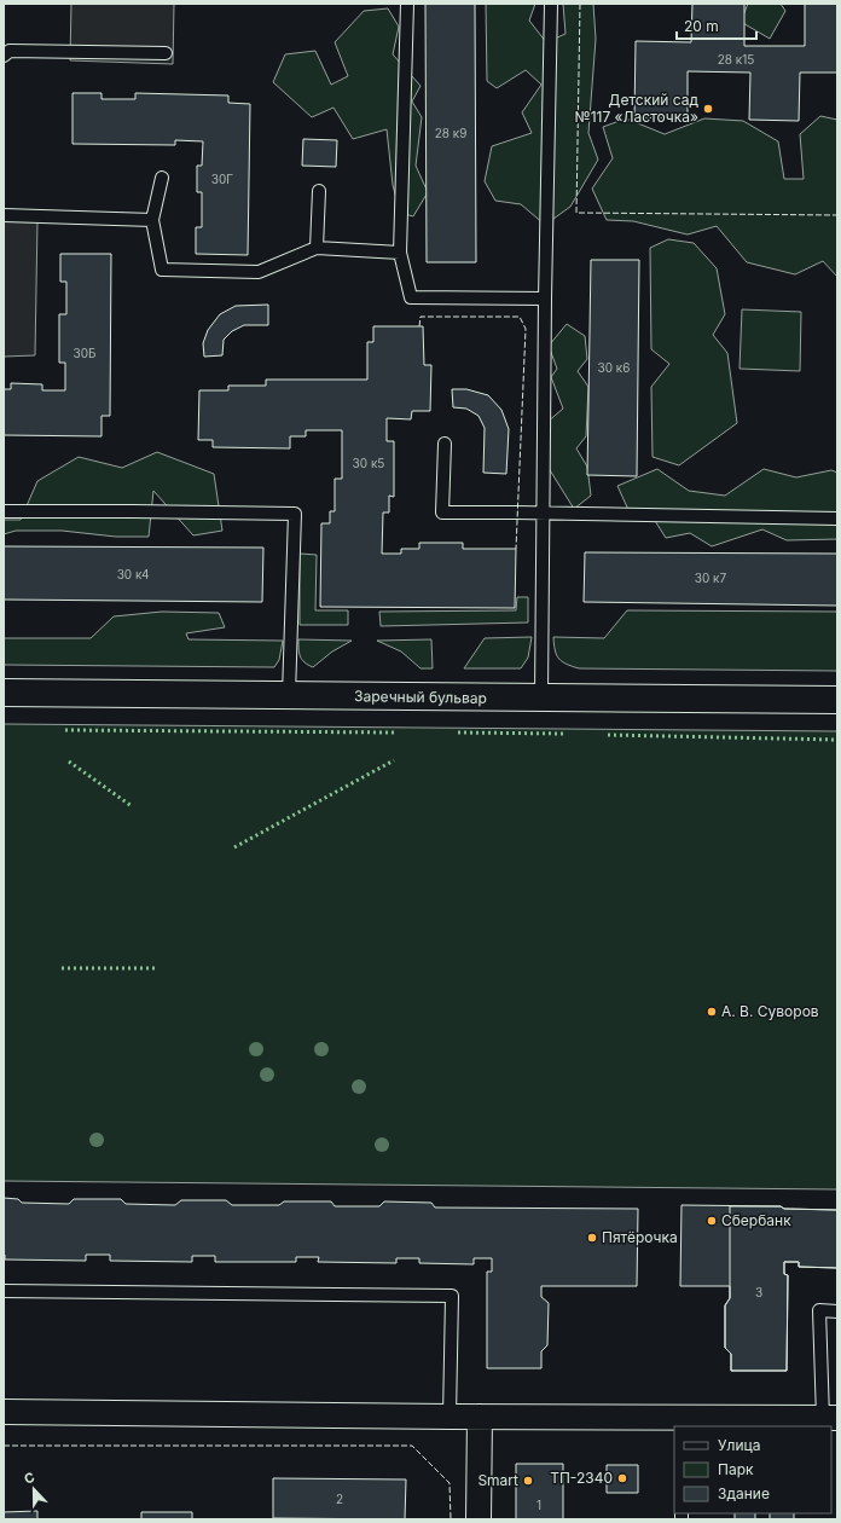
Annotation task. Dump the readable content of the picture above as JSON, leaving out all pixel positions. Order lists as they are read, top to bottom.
{
  "streets": {
    "street": ["Заречный бульвар"]
  },
  "places": [
    "Детский сад №117 «Ласточка»",
    "А. В. Суворов",
    "Сбербанк",
    "Пятёрочка",
    "ТП-2340",
    "Smart"
  ],
  "house_numbers": [
    "28 к15",
    "28 к9",
    "30Г",
    "30Б",
    "30 к6",
    "30 к5",
    "30 к4",
    "30 к7",
    "3",
    "2",
    "1"
  ],
  "legend": ["Улица", "Парк", "Здание"],
  "scale_bar": "20 m",
  "north": "top"
}
